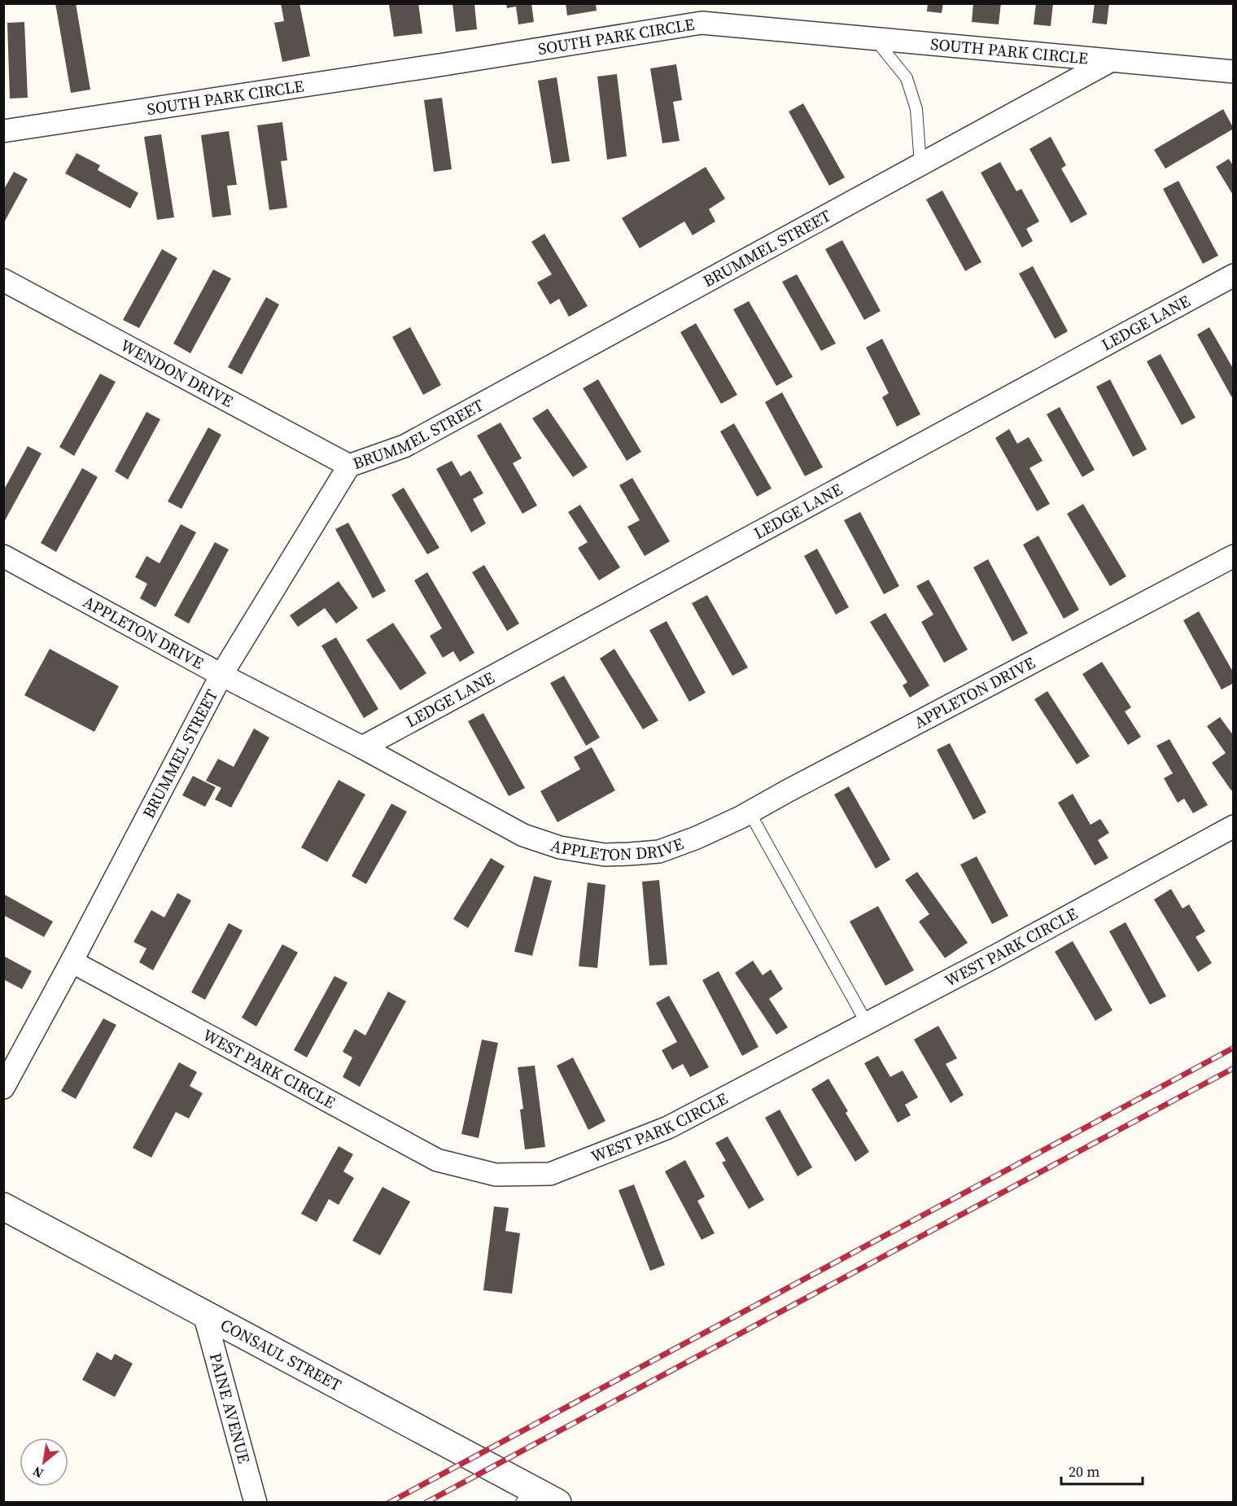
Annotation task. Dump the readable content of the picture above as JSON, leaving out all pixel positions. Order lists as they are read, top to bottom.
{
  "streets": {
    "street": [
      "SOUTH PARK CIRCLE",
      "BRUMMEL STREET",
      "LEDGE LANE",
      "WENDON DRIVE",
      "APPLETON DRIVE",
      "WEST PARK CIRCLE",
      "CONSAUL STREET",
      "PAINE AVENUE"
    ]
  },
  "crossings": [
    ["SOUTH PARK CIRCLE", "BRUMMEL STREET"],
    ["BRUMMEL STREET", "WENDON DRIVE"],
    ["BRUMMEL STREET", "APPLETON DRIVE"],
    ["BRUMMEL STREET", "WEST PARK CIRCLE"],
    ["LEDGE LANE", "APPLETON DRIVE"],
    ["CONSAUL STREET", "PAINE AVENUE"]
  ],
  "scale_bar": "20 m",
  "north": "bottom left"
}
